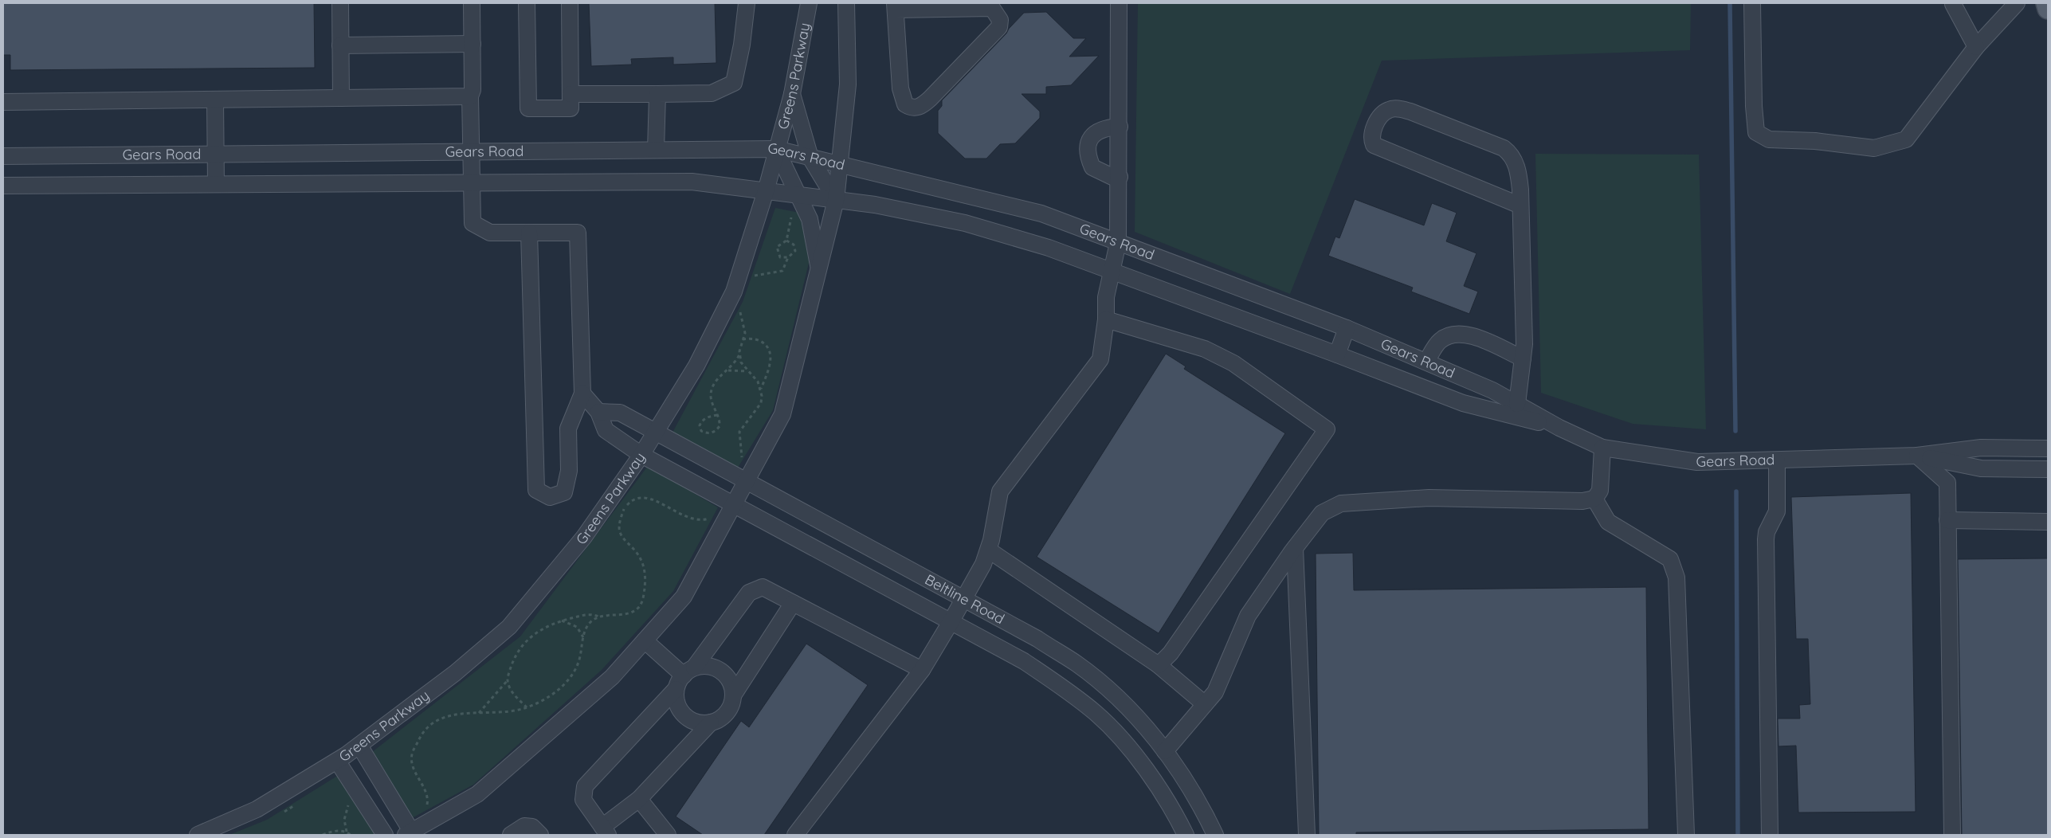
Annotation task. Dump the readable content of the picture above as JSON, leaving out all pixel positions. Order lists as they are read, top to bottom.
{
  "streets": {
    "street": ["Greens Parkway", "Gears Road", "Beltline Road"]
  },
  "crossings": [
    ["Greens Parkway", "Gears Road"],
    ["Greens Parkway", "Beltline Road"]
  ]
}
